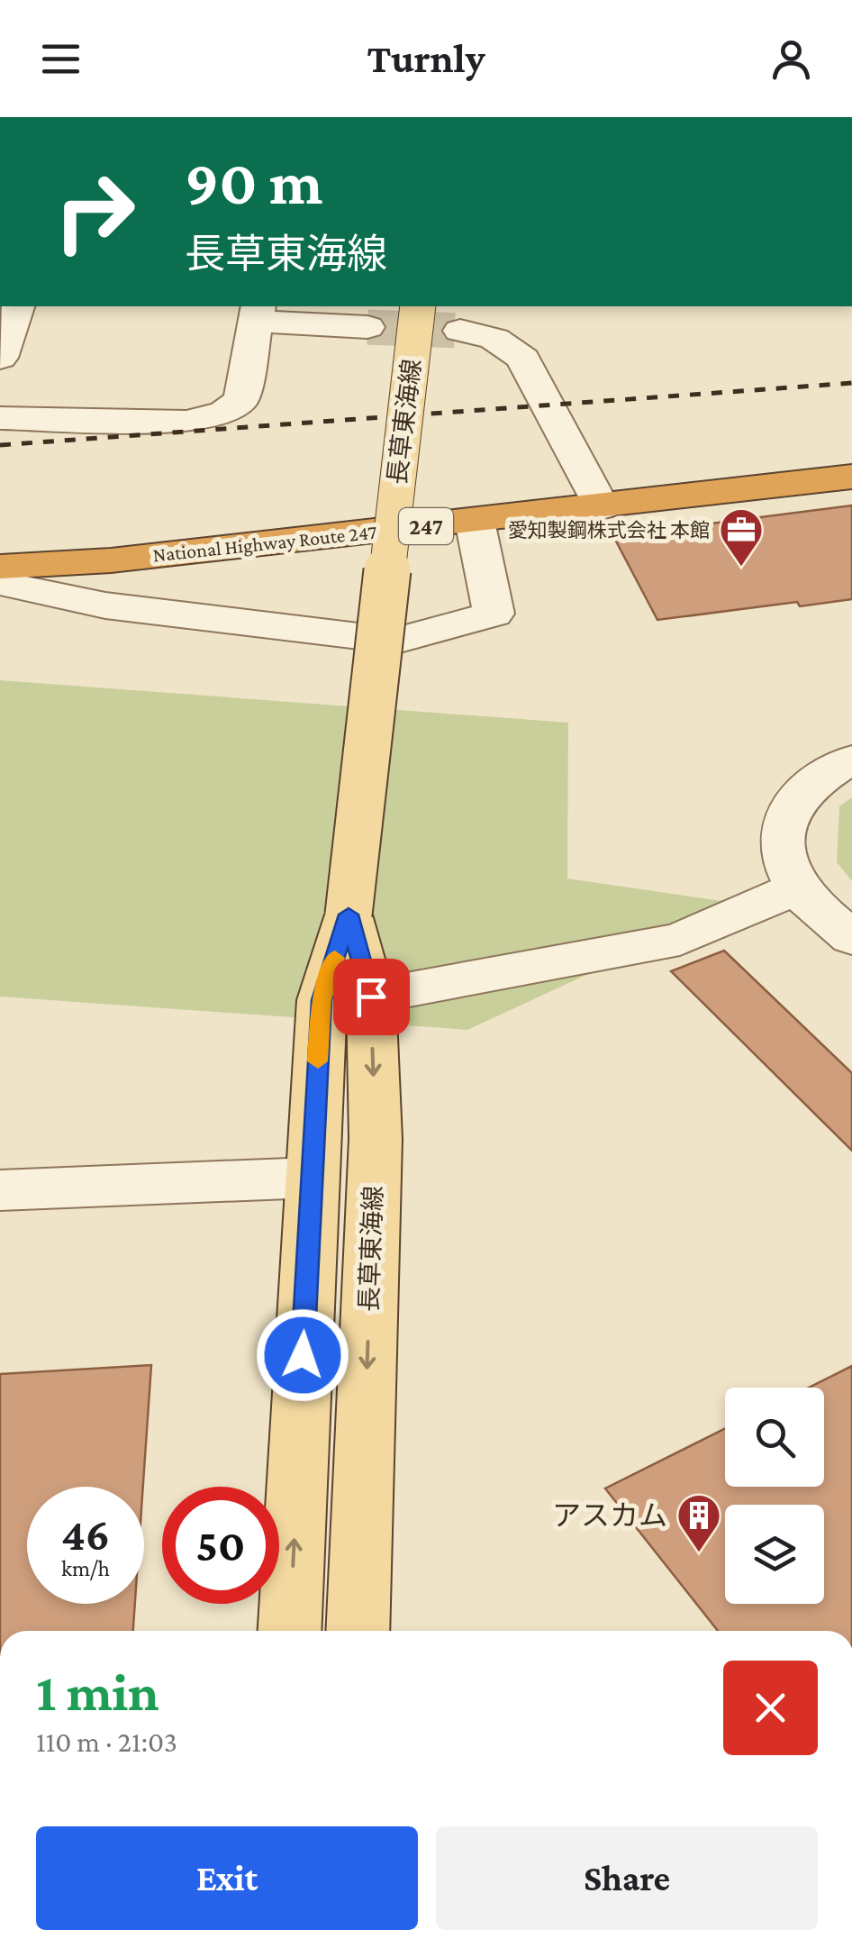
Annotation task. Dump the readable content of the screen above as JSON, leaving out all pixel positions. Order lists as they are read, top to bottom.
{
  "streets": {
    "highway": ["247", "National Highway Route 247"],
    "main road": ["長草東海線"]
  },
  "places": {
    "office": ["愛知製鋼株式会社 本館"],
    "building": ["アスカム"]
  },
  "page": {
    "header": "Turnly",
    "turn": ["90 m", "長草東海線"],
    "speed": "46 km/h",
    "limit": "50",
    "heading": ["1 min", "110 m · 21:03"],
    "buttons": ["Exit", "Share"]
  }
}
